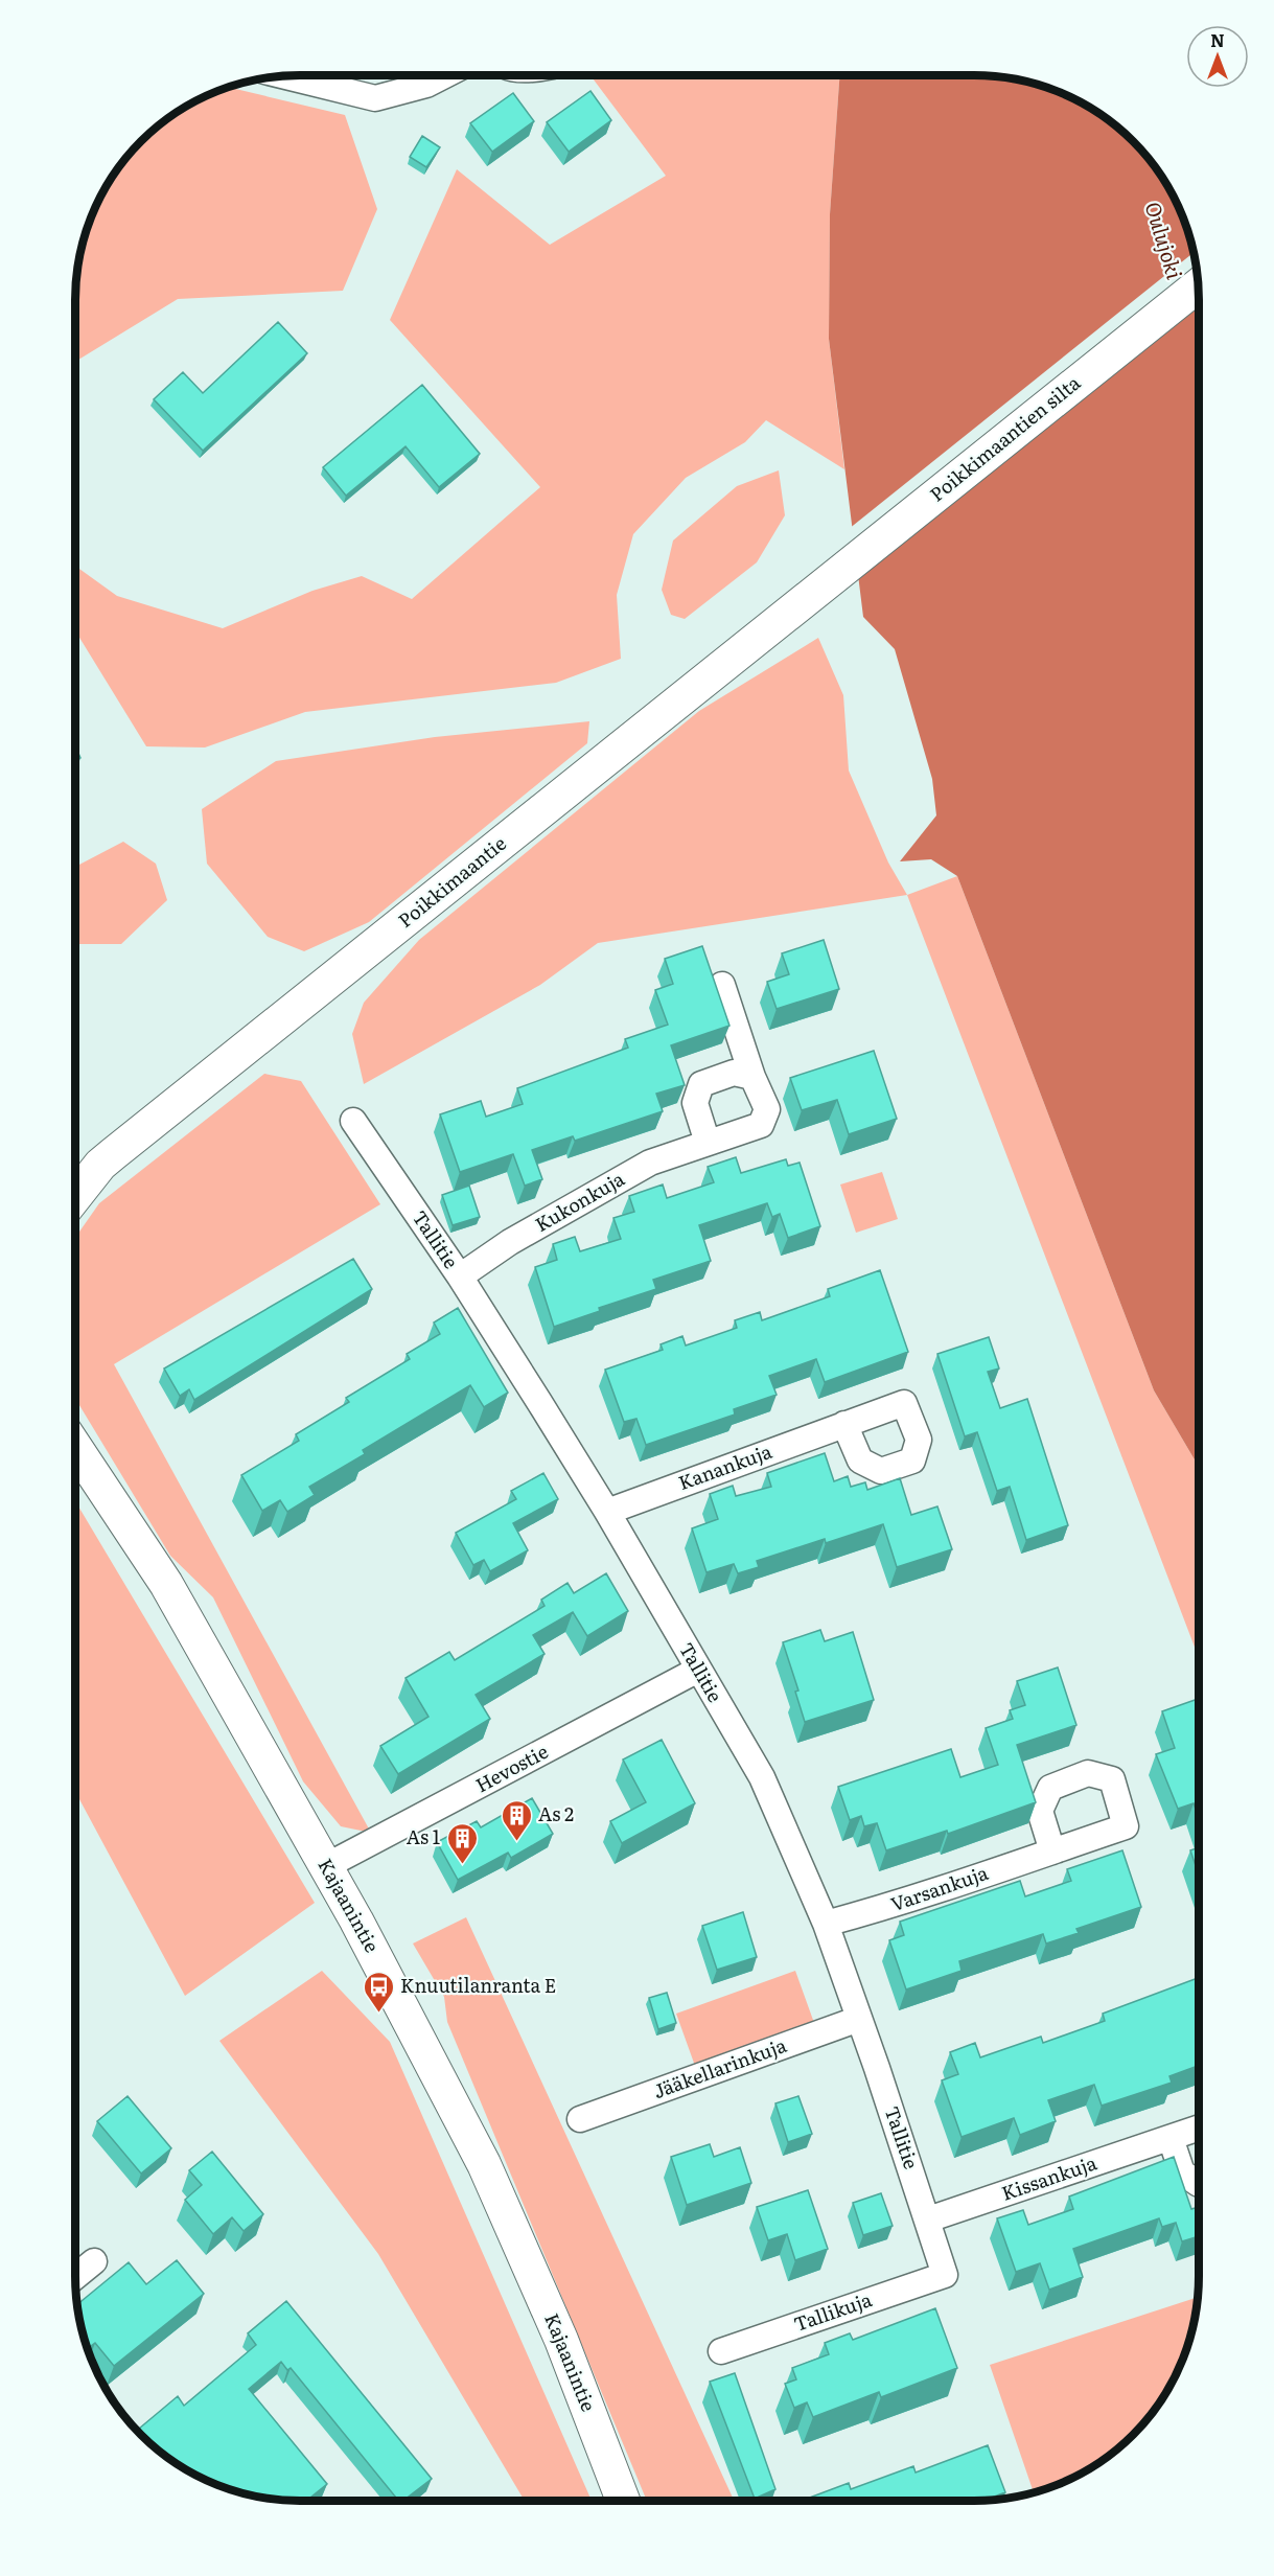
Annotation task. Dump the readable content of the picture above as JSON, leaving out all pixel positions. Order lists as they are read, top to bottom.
{
  "streets": {
    "main road": ["Poikkimaantien silta", "Poikkimaantie", "Kajaanintie"],
    "street": [
      "Kukonkuja",
      "Tallitie",
      "Kanankuja",
      "Hevostie",
      "Varsankuja",
      "Jääkellarinkuja",
      "Kissankuja",
      "Tallikuja"
    ]
  },
  "crossings": [
    ["Poikkimaantien silta", "Poikkimaantie"],
    ["Kukonkuja", "Tallitie"],
    ["Tallitie", "Kanankuja"],
    ["Tallitie", "Hevostie"],
    ["Tallitie", "Varsankuja"],
    ["Tallitie", "Jääkellarinkuja"],
    ["Tallitie", "Kissankuja"],
    ["Tallitie", "Tallikuja"],
    ["Hevostie", "Kajaanintie"]
  ],
  "water": ["Oulujoki"],
  "places": {
    "building": ["As 2", "As 1"],
    "bus stop": ["Knuutilanranta E"]
  },
  "north": "top"
}
